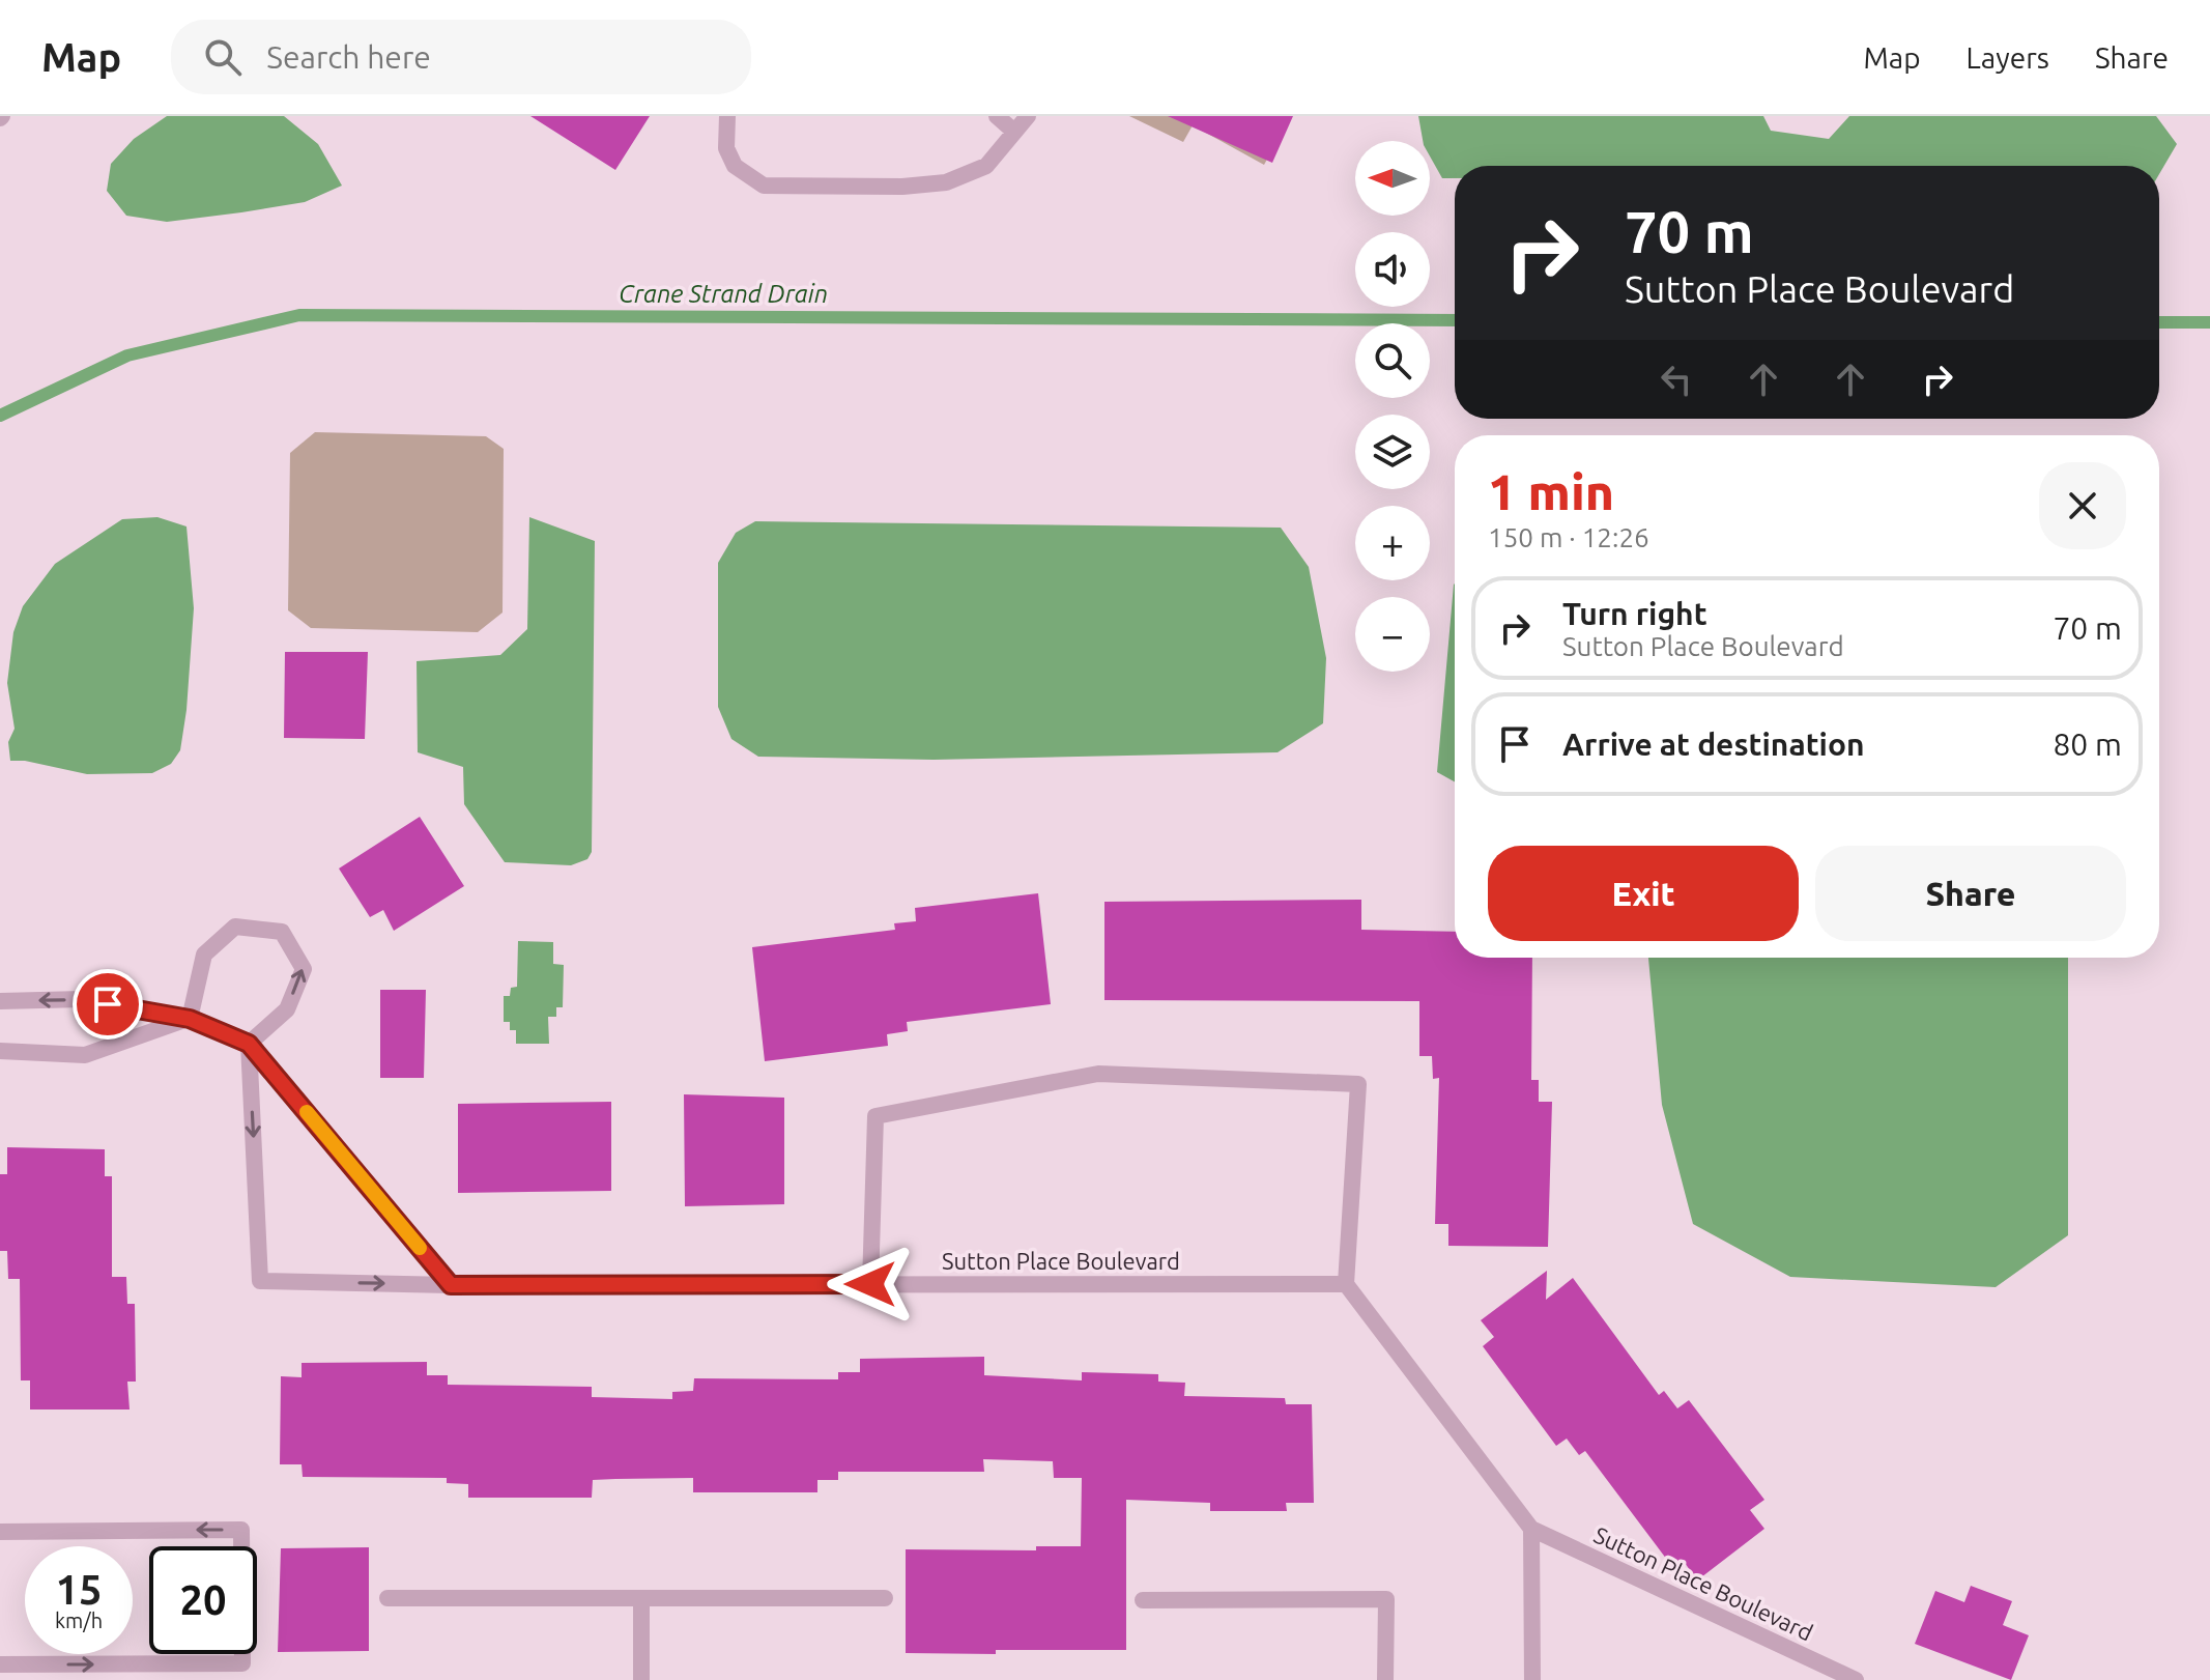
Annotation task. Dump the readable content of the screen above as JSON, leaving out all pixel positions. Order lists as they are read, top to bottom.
{
  "streets": {
    "lane": ["Sutton Place Boulevard"]
  },
  "water": ["Crane Strand Drain"],
  "north": "left",
  "page": {
    "header": "Map",
    "search": "Search here",
    "nav": ["Map", "Layers", "Share"],
    "map_buttons": ["+", "−"],
    "turn": ["70 m", "Sutton Place Boulevard"],
    "heading": ["1 min", "150 m · 12:26"],
    "list": [
      {
        "name": "Turn right",
        "note": "Sutton Place Boulevard",
        "value": "70 m"
      },
      {
        "name": "Arrive at destination",
        "value": "80 m"
      }
    ],
    "buttons": ["Exit", "Share"],
    "speed": "15 km/h",
    "limit": "20"
  }
}
